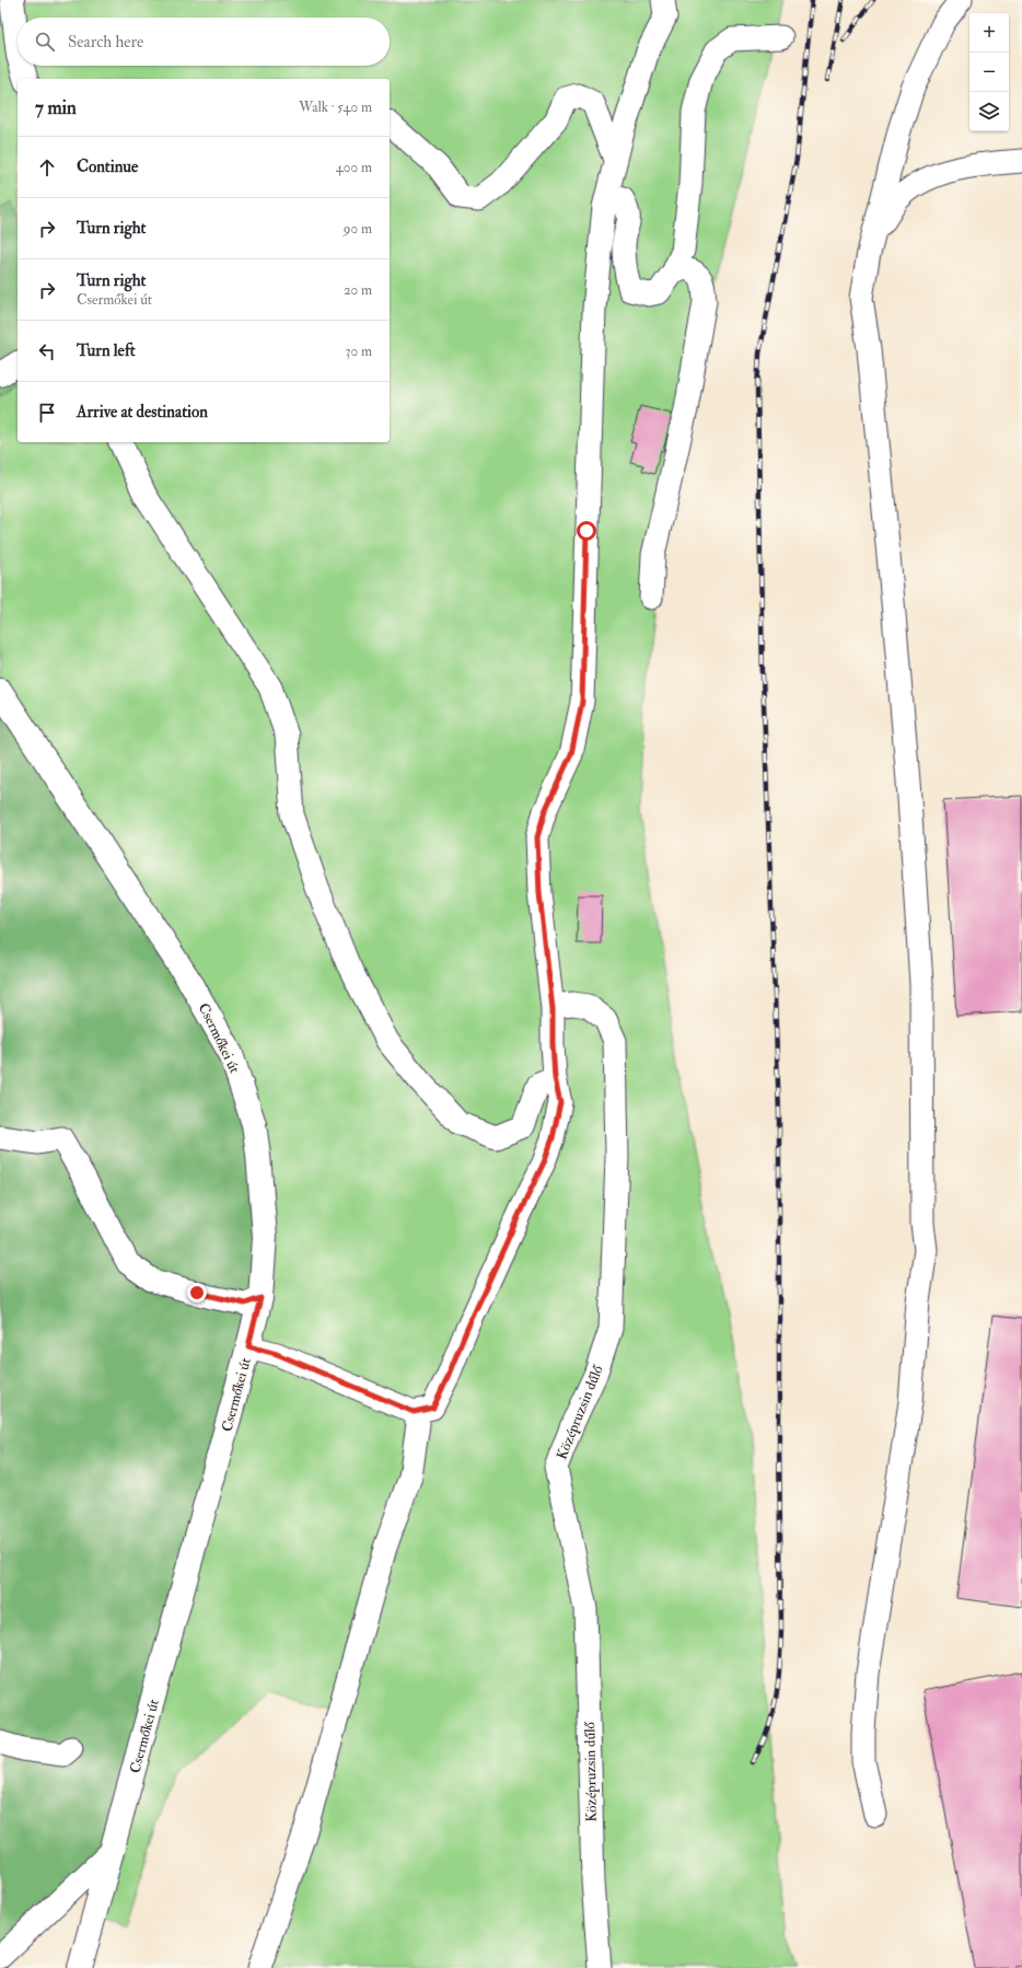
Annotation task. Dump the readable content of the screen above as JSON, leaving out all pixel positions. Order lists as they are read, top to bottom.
{
  "streets": {
    "main road": ["Csermőkei út"],
    "street": ["Középruzsin dűlő"]
  },
  "page": {
    "map_buttons": ["+", "−"],
    "search": "Search here",
    "heading": ["7 min", "Walk · 540 m"],
    "list": [
      ["Continue", "400 m"],
      ["Turn right", "90 m"],
      ["Turn right", "Csermőkei út", "20 m"],
      ["Turn left", "30 m"],
      "Arrive at destination"
    ]
  }
}
